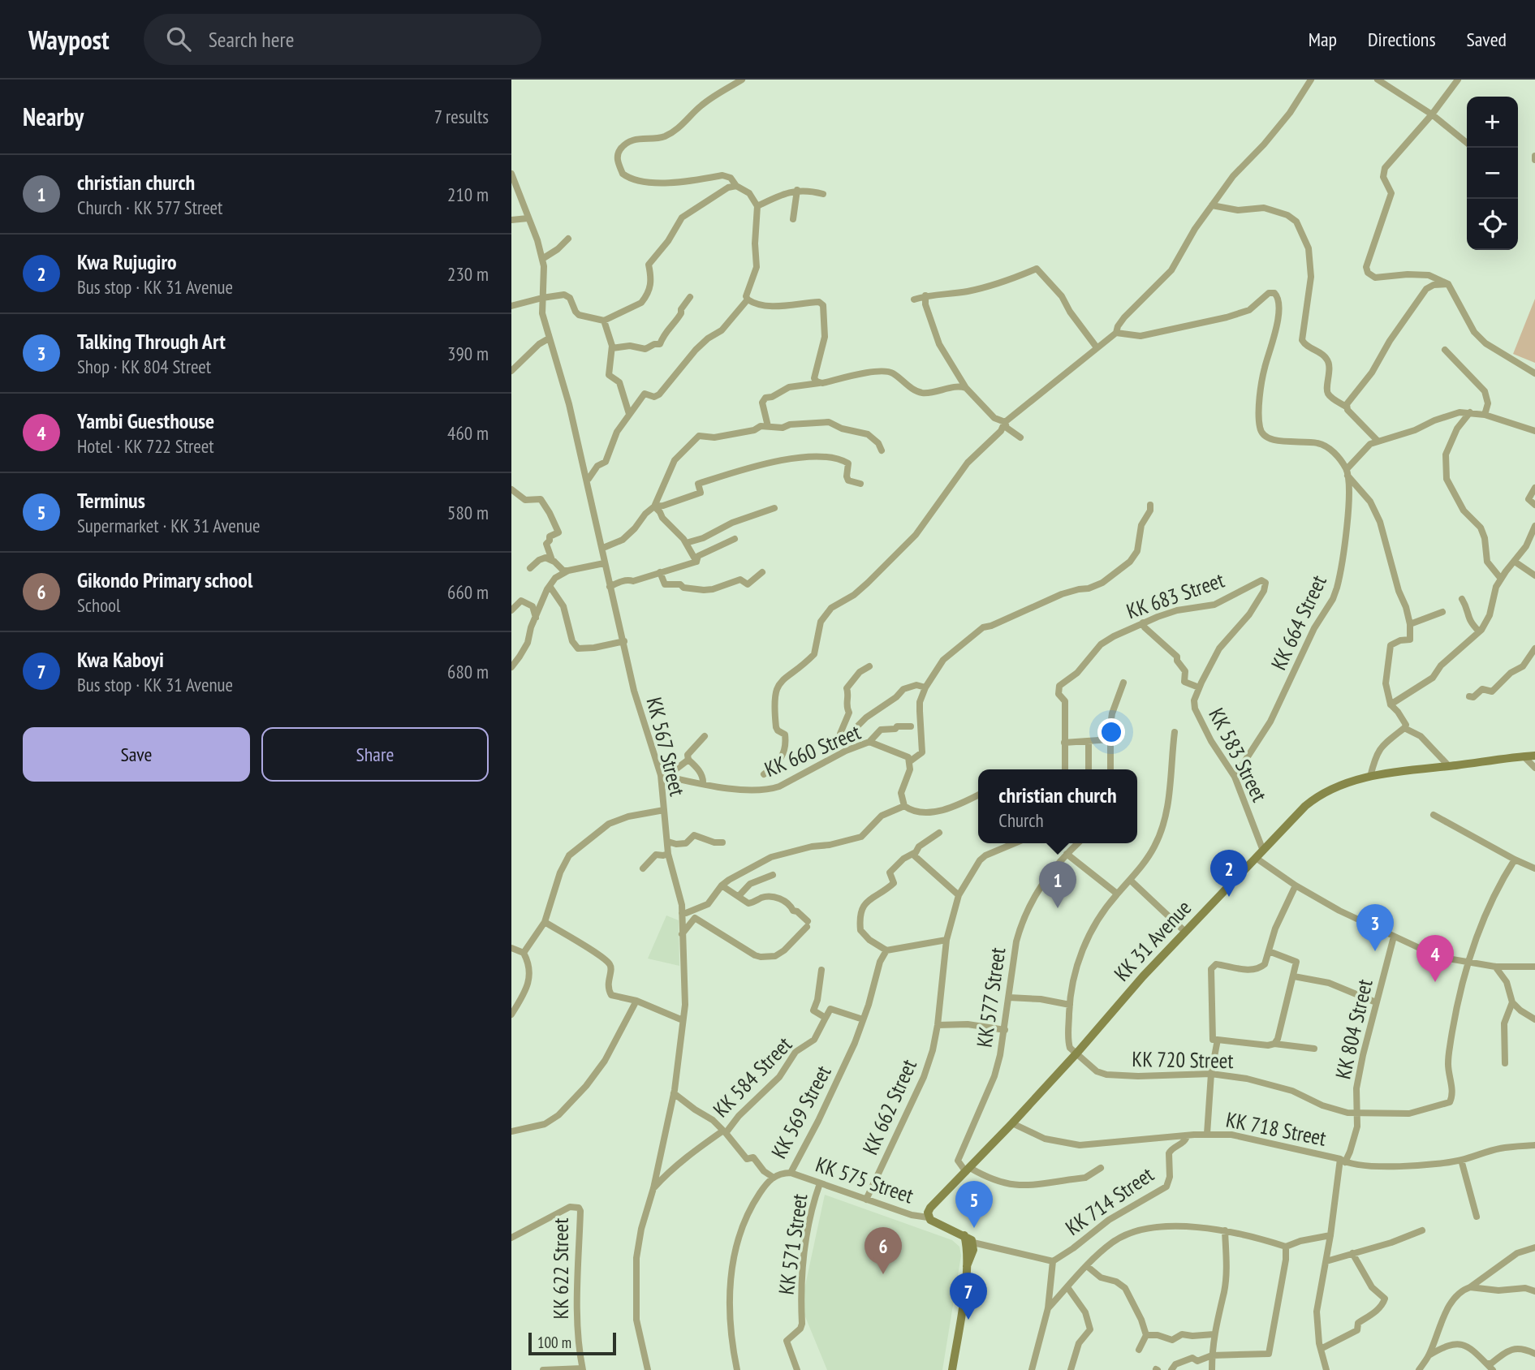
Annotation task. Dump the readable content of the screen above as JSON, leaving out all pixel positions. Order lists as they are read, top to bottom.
{
  "streets": {
    "main road": ["KK 31 Avenue"],
    "street": [
      "KK 683 Street",
      "KK 664 Street",
      "KK 567 Street",
      "KK 660 Street",
      "KK 583 Street",
      "KK 577 Street",
      "KK 804 Street",
      "KK 720 Street",
      "KK 584 Street",
      "KK 662 Street",
      "KK 569 Street",
      "KK 718 Street",
      "KK 575 Street",
      "KK 714 Street",
      "KK 571 Street",
      "KK 622 Street"
    ]
  },
  "crossings": [
    ["KK 683 Street", "KK 583 Street"],
    ["KK 664 Street", "KK 583 Street"],
    ["KK 567 Street", "KK 660 Street"],
    ["KK 567 Street", "KK 584 Street"],
    ["KK 583 Street", "KK 31 Avenue"],
    ["KK 31 Avenue", "KK 577 Street"],
    ["KK 31 Avenue", "KK 720 Street"],
    ["KK 31 Avenue", "KK 718 Street"],
    ["KK 31 Avenue", "KK 575 Street"],
    ["KK 804 Street", "KK 720 Street"],
    ["KK 804 Street", "KK 718 Street"],
    ["KK 662 Street", "KK 575 Street"],
    ["KK 569 Street", "KK 575 Street"],
    ["KK 718 Street", "KK 714 Street"],
    ["KK 575 Street", "KK 571 Street"]
  ],
  "scale_bar": "100 m",
  "page": {
    "header": "Waypost",
    "search": "Search here",
    "nav": ["Map", "Directions", "Saved"],
    "heading": ["Nearby", "7 results"],
    "map_buttons": ["+", "−"],
    "list": [
      {
        "mark": "1",
        "name": "christian church",
        "note": "Church · KK 577 Street",
        "value": "210 m"
      },
      {
        "mark": "2",
        "name": "Kwa Rujugiro",
        "note": "Bus stop · KK 31 Avenue",
        "value": "230 m"
      },
      {
        "mark": "3",
        "name": "Talking Through Art",
        "note": "Shop · KK 804 Street",
        "value": "390 m"
      },
      {
        "mark": "4",
        "name": "Yambi Guesthouse",
        "note": "Hotel · KK 722 Street",
        "value": "460 m"
      },
      {
        "mark": "5",
        "name": "Terminus",
        "note": "Supermarket · KK 31 Avenue",
        "value": "580 m"
      },
      {
        "mark": "6",
        "name": "Gikondo Primary school",
        "note": "School",
        "value": "660 m"
      },
      {
        "mark": "7",
        "name": "Kwa Kaboyi",
        "note": "Bus stop · KK 31 Avenue",
        "value": "680 m"
      }
    ],
    "buttons": ["Save", "Share"],
    "popup": ["christian church", "Church"],
    "pins": [
      "2",
      "1",
      "3",
      "4",
      "5",
      "6",
      "7"
    ],
    "scale": "100 m"
  }
}
